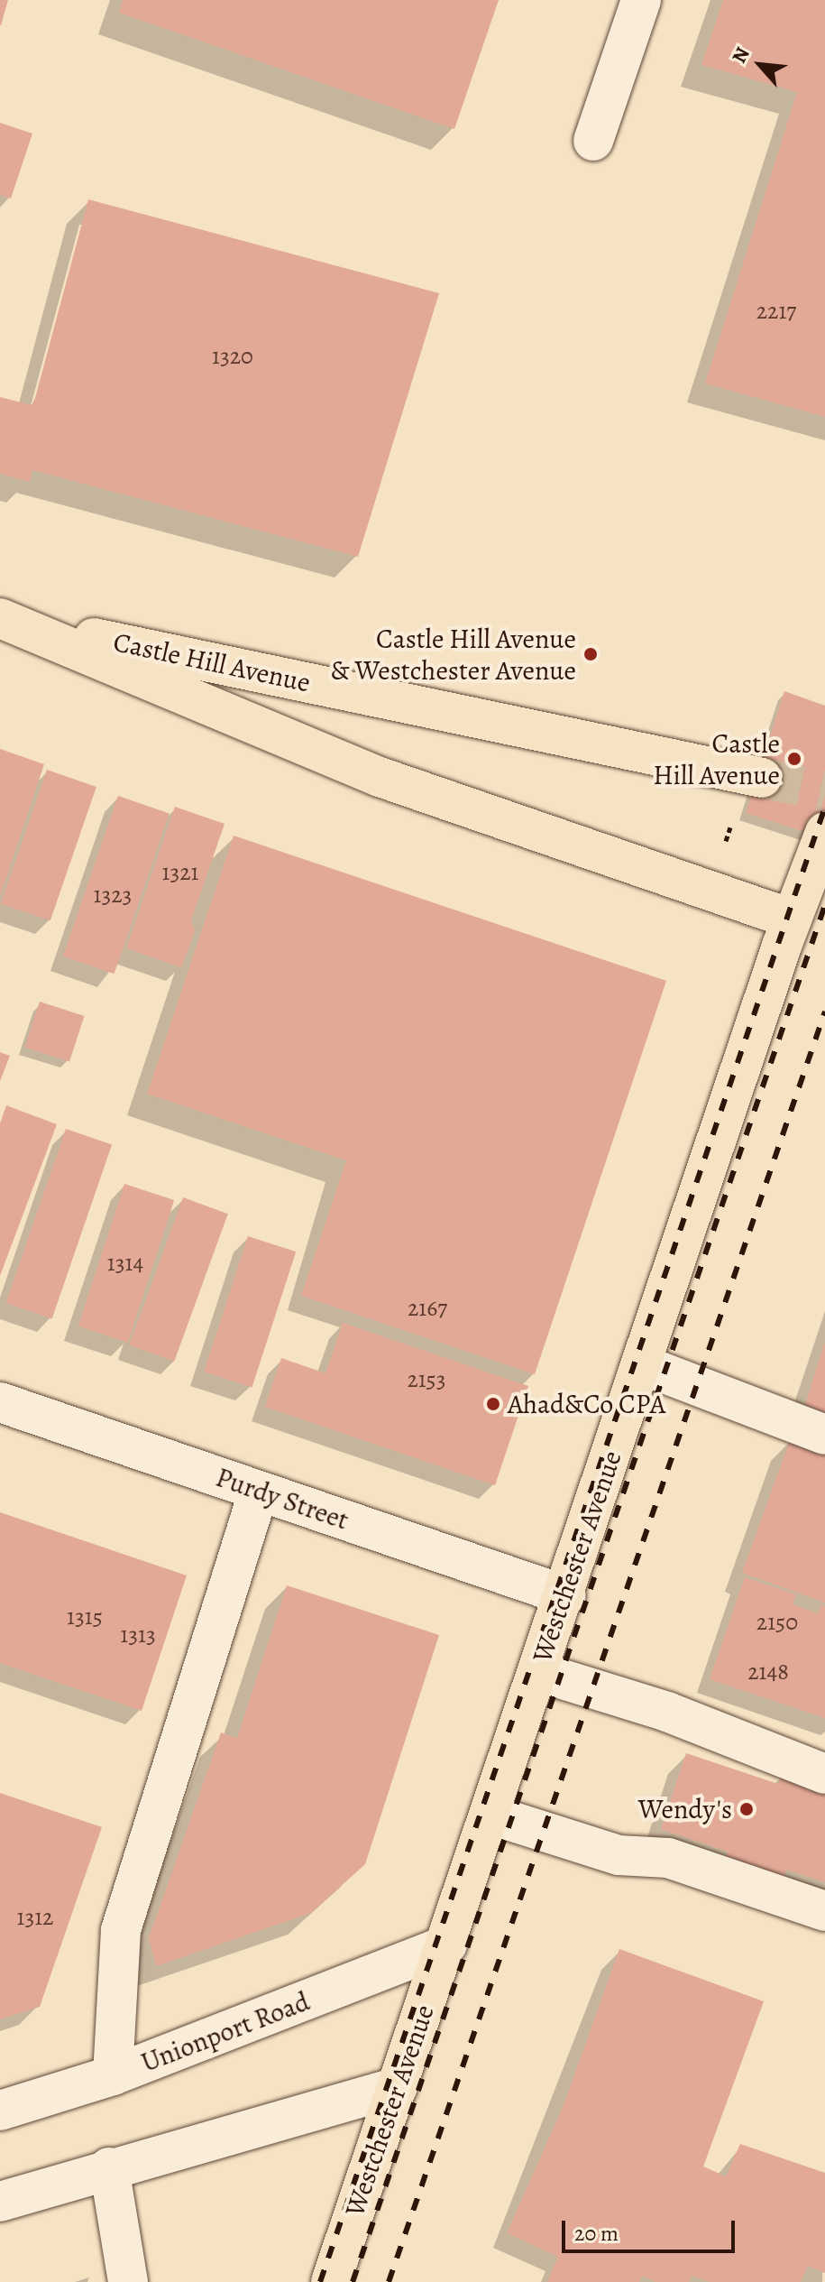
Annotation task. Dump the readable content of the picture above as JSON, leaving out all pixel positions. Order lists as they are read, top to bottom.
{
  "streets": {
    "main road": ["Castle Hill Avenue", "Westchester Avenue"],
    "street": ["Purdy Street", "Unionport Road"]
  },
  "crossings": [
    ["Purdy Street", "Westchester Avenue"],
    ["Westchester Avenue", "Unionport Road"]
  ],
  "places": [
    "Castle Hill Avenue & Westchester Avenue",
    "Castle Hill Avenue",
    "Ahad&Co CPA",
    "Wendy's"
  ],
  "house_numbers": [
    "2217",
    "1320",
    "1321",
    "1323",
    "1314",
    "2167",
    "2153",
    "1315",
    "2150",
    "1313",
    "2148",
    "1312"
  ],
  "scale_bar": "20 m",
  "north": "top left"
}
